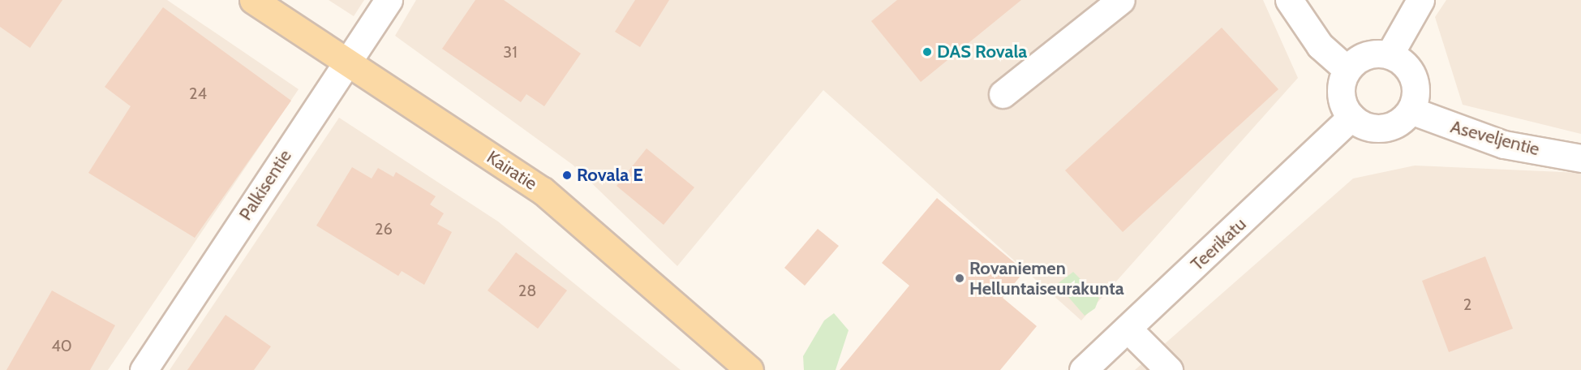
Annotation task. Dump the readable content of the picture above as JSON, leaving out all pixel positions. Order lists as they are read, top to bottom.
{
  "streets": {
    "main road": ["Kairatie"],
    "street": ["Aseveljentie", "Palkisentie", "Teerikatu"]
  },
  "crossings": [
    ["Aseveljentie", "Teerikatu"],
    ["Kairatie", "Palkisentie"]
  ],
  "places": ["DAS Rovala", "Rovala E", "Rovaniemen Helluntaiseurakunta"],
  "house_numbers": [
    "31",
    "24",
    "26",
    "28",
    "2",
    "40"
  ]
}
